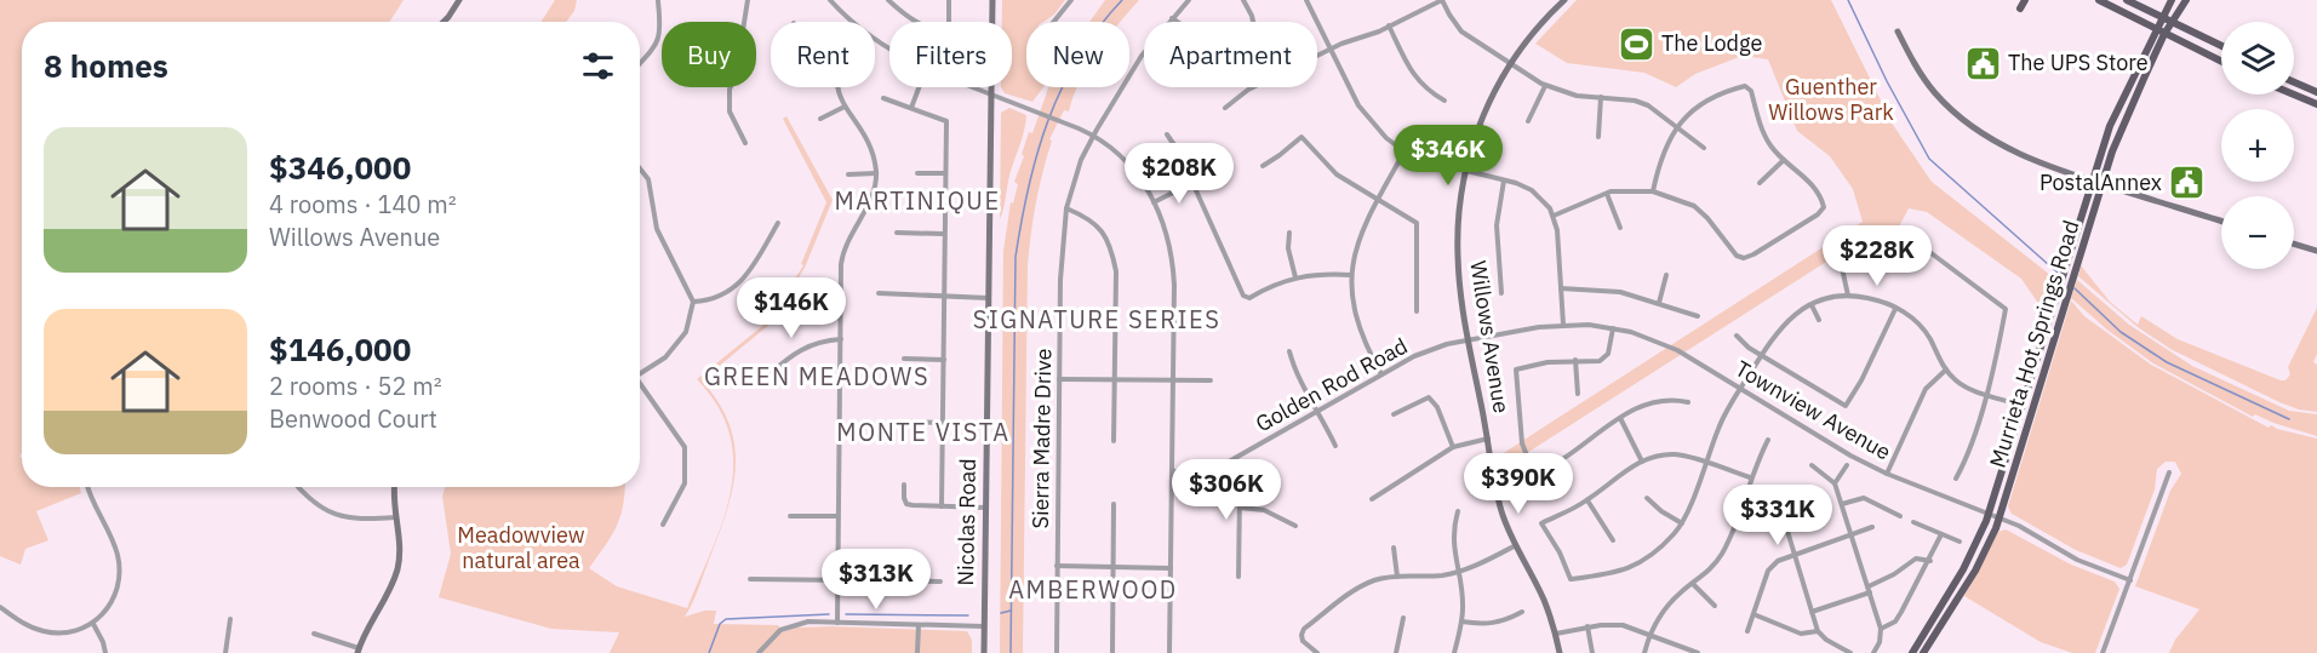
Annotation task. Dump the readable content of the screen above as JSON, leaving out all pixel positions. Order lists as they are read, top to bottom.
{
  "streets": {
    "main road": ["Murrieta Hot Springs Road"],
    "street": [
      "Willows Avenue",
      "Golden Rod Road",
      "Townview Avenue",
      "Sierra Madre Drive",
      "Nicolas Road"
    ]
  },
  "crossings": [
    ["Willows Avenue", "Golden Rod Road"],
    ["Willows Avenue", "Townview Avenue"],
    ["Murrieta Hot Springs Road", "Townview Avenue"],
    ["Golden Rod Road", "Townview Avenue"]
  ],
  "districts": [
    "MARTINIQUE",
    "SIGNATURE SERIES",
    "GREEN MEADOWS",
    "MONTE VISTA",
    "AMBERWOOD"
  ],
  "parks": ["Guenther Willows Park", "Meadowview natural area"],
  "places": {
    "sports": ["The Lodge"],
    "public building": ["The UPS Store", "PostalAnnex"]
  },
  "page": {
    "map_buttons": ["+", "−"],
    "chip": [
      "Buy",
      "Rent",
      "Filters",
      "New",
      "Apartment"
    ],
    "heading": "8 homes",
    "list": [
      {
        "name": "$346,000",
        "note": "4 rooms · 140 m² · Willows Avenue"
      },
      {
        "name": "$146,000",
        "note": "2 rooms · 52 m² · Benwood Court"
      }
    ],
    "price": [
      "$346K",
      "$208K",
      "$228K",
      "$146K",
      "$390K",
      "$306K",
      "$331K",
      "$313K"
    ]
  }
}
